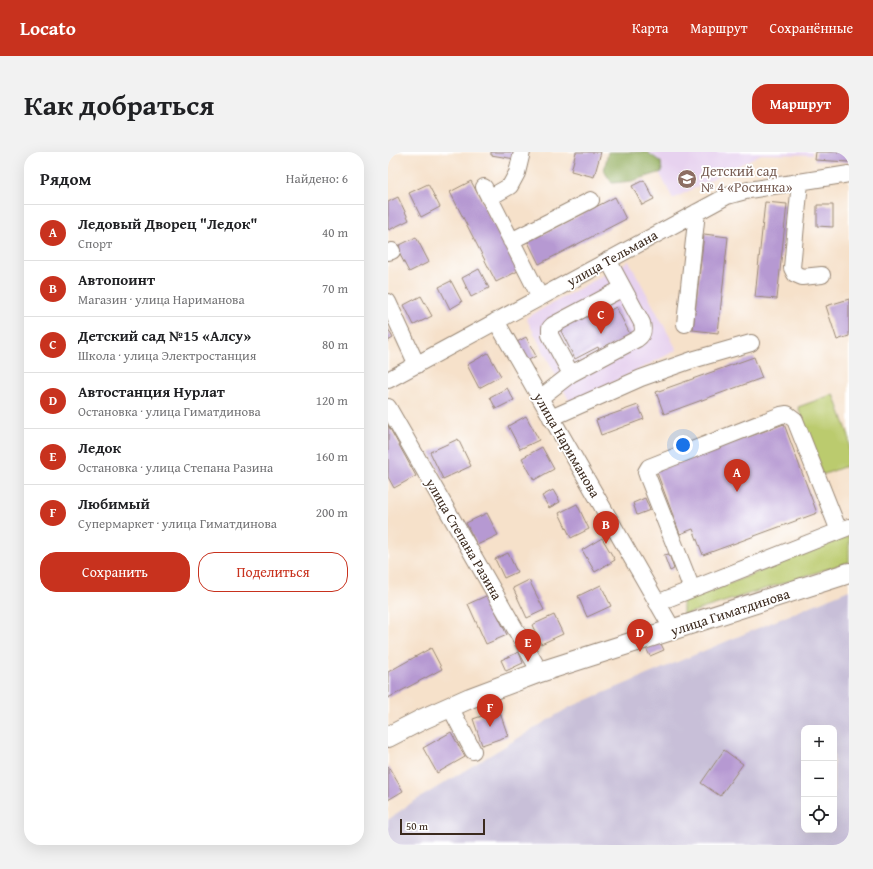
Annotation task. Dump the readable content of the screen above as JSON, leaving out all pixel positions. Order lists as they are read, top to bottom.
{
  "streets": {
    "main road": ["улица Гиматдинова"],
    "street": ["улица Тельмана", "улица Нариманова", "улица Степана Разина"]
  },
  "crossings": [
    ["улица Тельмана", "улица Нариманова"],
    ["улица Нариманова", "улица Гиматдинова"],
    ["улица Степана Разина", "улица Гиматдинова"]
  ],
  "places": {
    "school or university": ["Детский сад № 4 «Росинка»"]
  },
  "scale_bar": "50 m",
  "page": {
    "header": "Locato",
    "nav": ["Карта", "Маршрут", "Сохранённые"],
    "title": "Как добраться",
    "buttons": [
      "Маршрут",
      ["Сохранить", "Поделиться"]
    ],
    "heading": ["Рядом", "Найдено: 6"],
    "list": [
      {
        "mark": "A",
        "name": "Ледовый Дворец \"Ледок\"",
        "note": "Спорт",
        "value": "40 m"
      },
      {
        "mark": "B",
        "name": "Автопоинт",
        "note": "Магазин · улица Нариманова",
        "value": "70 m"
      },
      {
        "mark": "C",
        "name": "Детский сад №15 «Алсу»",
        "note": "Школа · улица Электростанция",
        "value": "80 m"
      },
      {
        "mark": "D",
        "name": "Автостанция Нурлат",
        "note": "Остановка · улица Гиматдинова",
        "value": "120 m"
      },
      {
        "mark": "E",
        "name": "Ледок",
        "note": "Остановка · улица Степана Разина",
        "value": "160 m"
      },
      {
        "mark": "F",
        "name": "Любимый",
        "note": "Супермаркет · улица Гиматдинова",
        "value": "200 m"
      }
    ],
    "pins": [
      "C",
      "A",
      "B",
      "D",
      "E",
      "F"
    ],
    "map_buttons": ["+", "−"],
    "scale": "50 m"
  }
}
